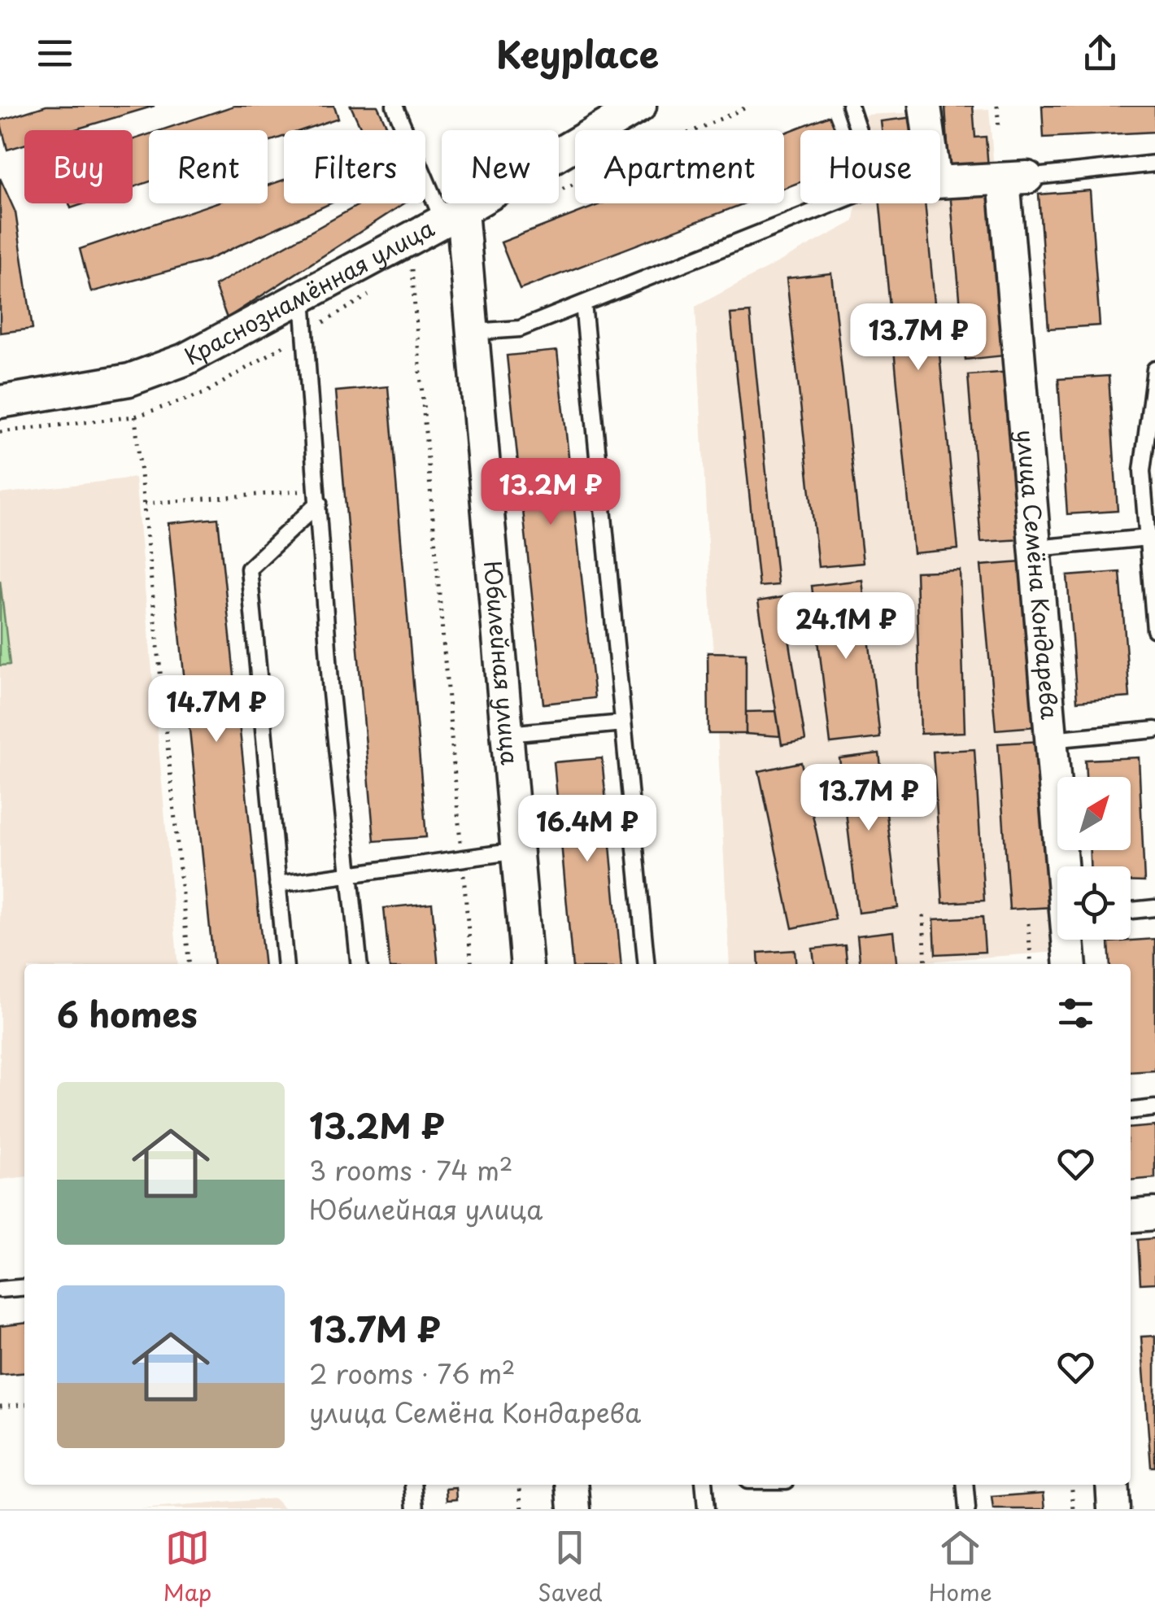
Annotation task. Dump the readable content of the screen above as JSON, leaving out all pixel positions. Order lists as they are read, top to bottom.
{
  "streets": {
    "street": ["Краснознамённая улица", "улица Семёна Кондарева", "Юбилейная улица"]
  },
  "crossings": [
    ["Краснознамённая улица", "Юбилейная улица"]
  ],
  "north": "top right",
  "page": {
    "header": "Keyplace",
    "chip": [
      "Buy",
      "Rent",
      "Filters",
      "New",
      "Apartment",
      "House"
    ],
    "price": [
      "13.7M ₽",
      "13.2M ₽",
      "24.1M ₽",
      "14.7M ₽",
      "13.7M ₽",
      "16.4M ₽"
    ],
    "heading": "6 homes",
    "list": [
      {
        "name": "13.2M ₽",
        "note": "3 rooms · 74 m² · Юбилейная улица"
      },
      {
        "name": "13.7M ₽",
        "note": "2 rooms · 76 m² · улица Семёна Кондарева"
      }
    ],
    "tabs": ["Map", "Saved", "Home"]
  }
}
